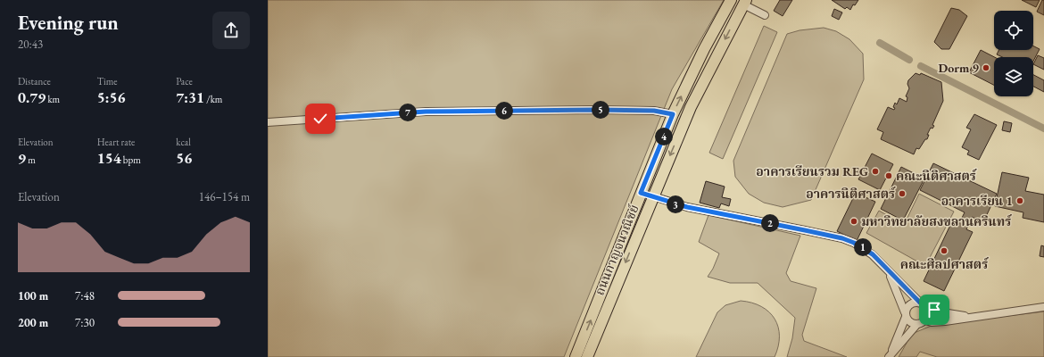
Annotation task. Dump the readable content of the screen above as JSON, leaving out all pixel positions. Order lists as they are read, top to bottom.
{
  "streets": {
    "main road": ["ถนนกาญจนวณิชย์"]
  },
  "places": [
    "Dorm 9",
    "อาคารเรียนรวม REG",
    "คณะนิติศาสตร์",
    "อาคารนิติศาสตร์",
    "อาคารเรียน 1",
    "มหาวิทยาลัยสงขลานครินทร์",
    "คณะศิลปศาสตร์"
  ],
  "page": {
    "heading": ["Evening run", "20:43"],
    "stats": [
      ["Distance", "0.79 km"],
      ["Time", "5:56"],
      ["Pace", "7:31 /km"],
      ["Elevation", "9 m"],
      ["Heart rate", "154 bpm"],
      ["kcal", "56"]
    ],
    "pins": [
      "5",
      "6",
      "7",
      "4",
      "3",
      "2",
      "1"
    ],
    "chart": ["Elevation", "146–154 m"],
    "list": [
      {
        "name": "100 m",
        "note": "7:48"
      },
      {
        "name": "200 m",
        "note": "7:30"
      }
    ]
  }
}
